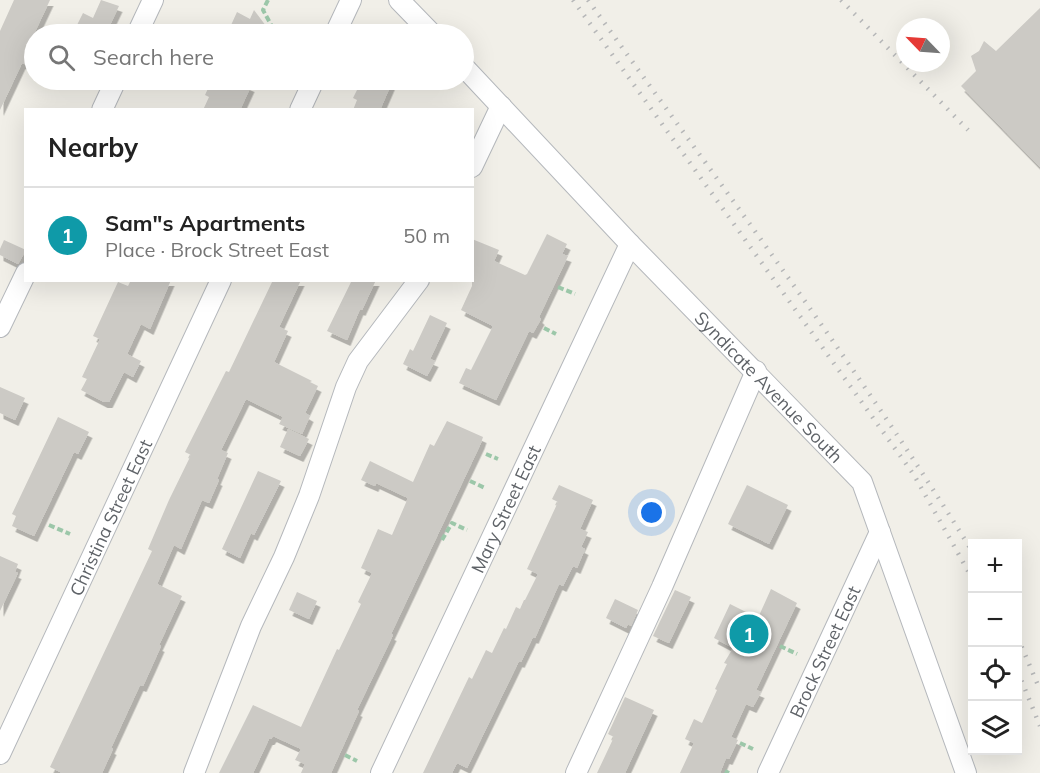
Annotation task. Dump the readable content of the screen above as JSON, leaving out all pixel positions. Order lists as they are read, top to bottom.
{
  "streets": {
    "street": [
      "Syndicate Avenue South",
      "Mary Street East",
      "Christina Street East",
      "Brock Street East"
    ]
  },
  "crossings": [
    ["Syndicate Avenue South", "Mary Street East"],
    ["Syndicate Avenue South", "Brock Street East"]
  ],
  "north": "top left",
  "page": {
    "search": "Search here",
    "heading": "Nearby",
    "list": [
      {
        "mark": "1",
        "name": "Sam\"s Apartments",
        "note": "Place · Brock Street East",
        "value": "50 m"
      }
    ],
    "map_buttons": ["+", "−"],
    "pins": "1"
  }
}
